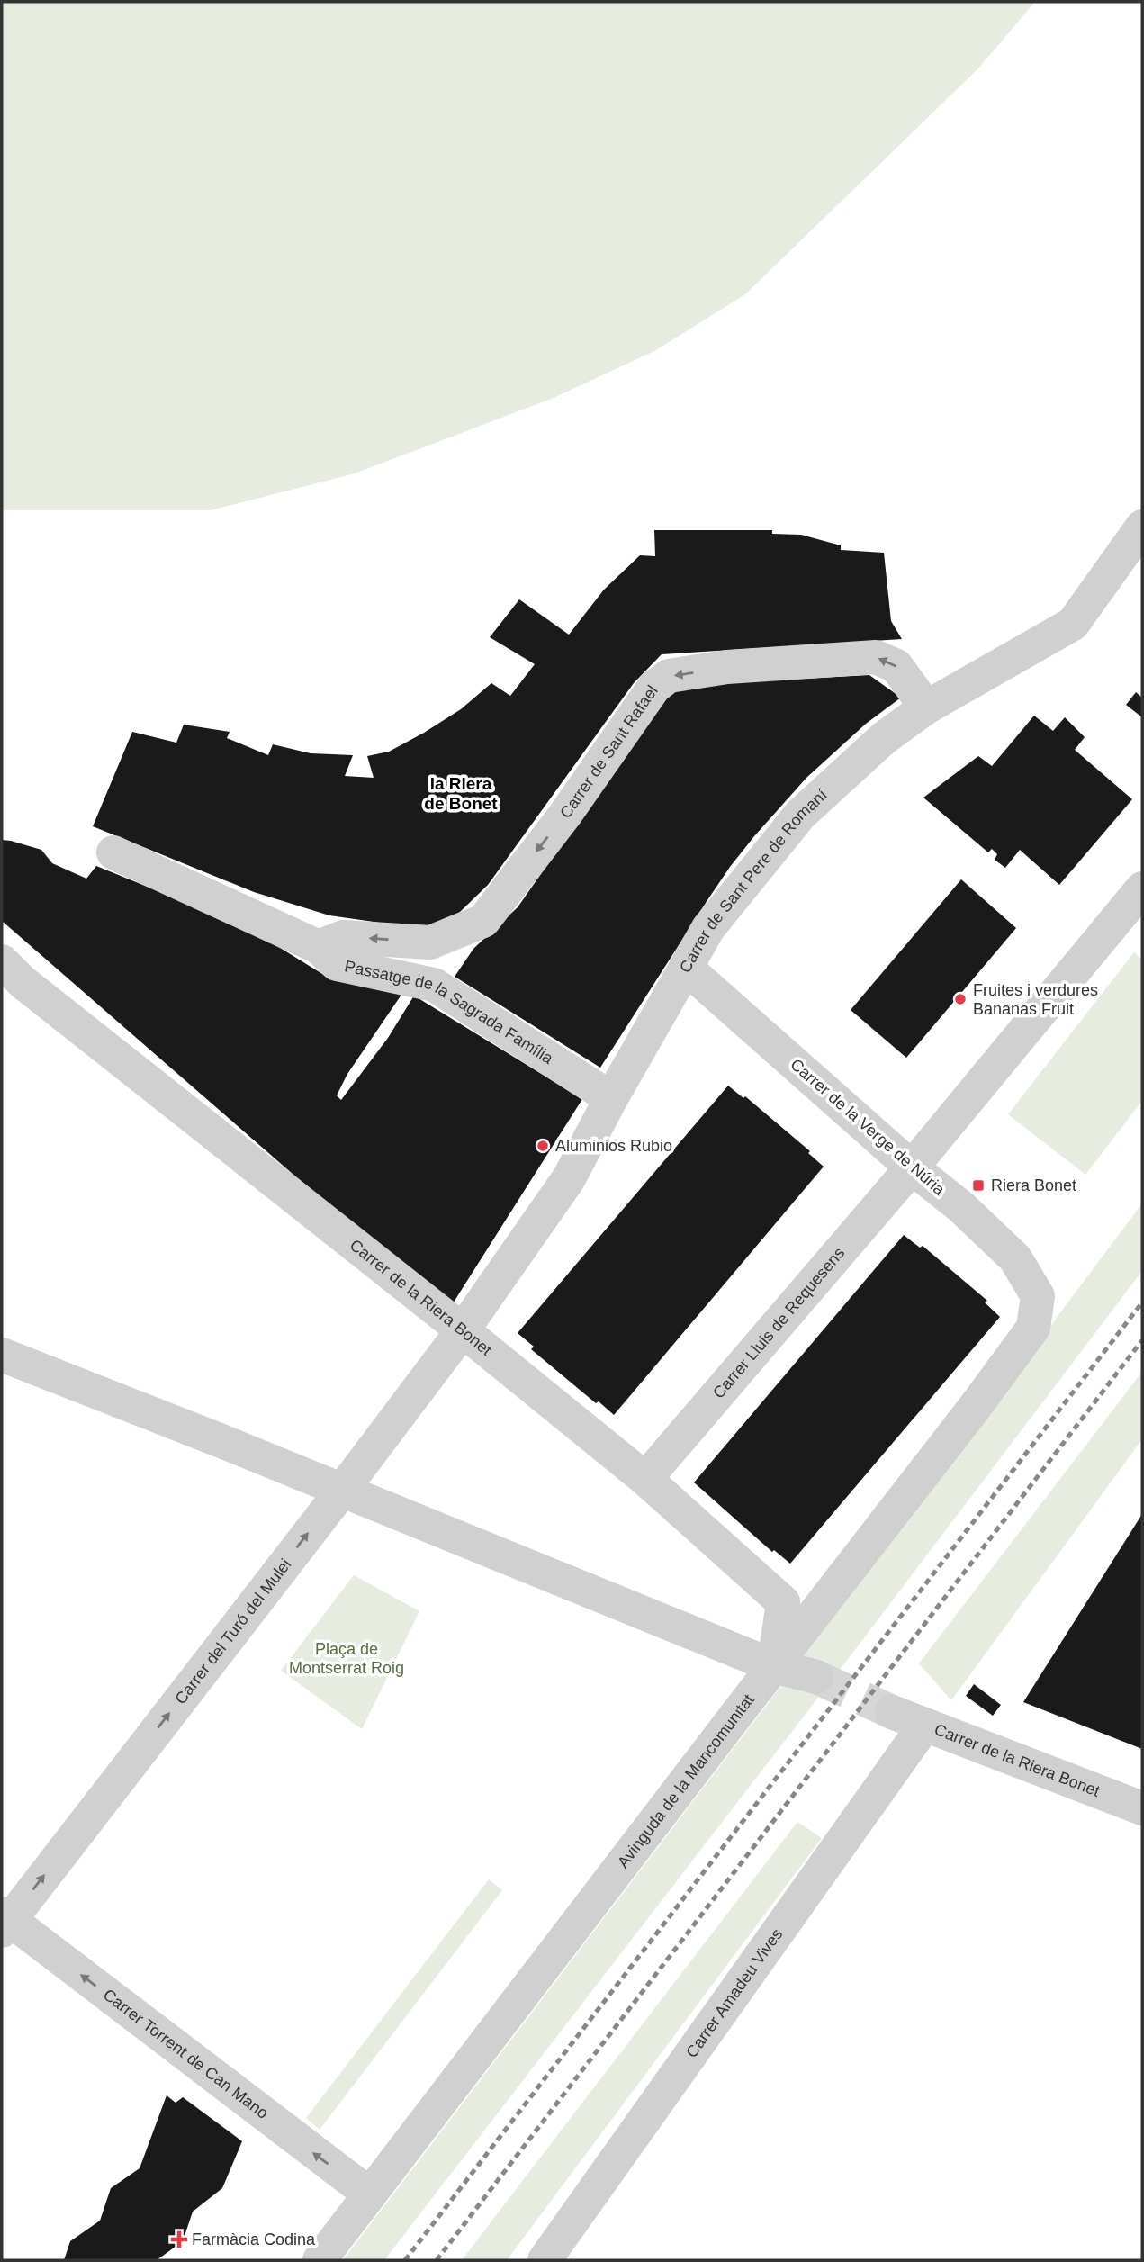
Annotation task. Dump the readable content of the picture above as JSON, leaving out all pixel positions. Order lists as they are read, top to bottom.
{
  "streets": {
    "street": [
      "Carrer de Sant Rafael",
      "Carrer de Sant Pere de Romaní",
      "Passatge de la Sagrada Família",
      "Carrer de la Verge de Núria",
      "Carrer de la Riera Bonet",
      "Carrer Lluis de Requesens",
      "Carrer del Turó del Mulei",
      "Avinguda de la Mancomunitat",
      "Carrer Amadeu Vives",
      "Carrer Torrent de Can Mano"
    ]
  },
  "crossings": [
    ["Carrer de Sant Rafael", "Carrer de Sant Pere de Romaní"],
    ["Carrer de Sant Rafael", "Passatge de la Sagrada Família"],
    ["Carrer de Sant Pere de Romaní", "Passatge de la Sagrada Família"],
    ["Carrer de Sant Pere de Romaní", "Carrer de la Verge de Núria"],
    ["Carrer de Sant Pere de Romaní", "Carrer de la Riera Bonet"],
    ["Carrer de Sant Pere de Romaní", "Carrer del Turó del Mulei"],
    ["Carrer de la Verge de Núria", "Carrer Lluis de Requesens"],
    ["Carrer de la Verge de Núria", "Avinguda de la Mancomunitat"],
    ["Carrer de la Riera Bonet", "Carrer Lluis de Requesens"],
    ["Carrer de la Riera Bonet", "Carrer del Turó del Mulei"],
    ["Carrer de la Riera Bonet", "Avinguda de la Mancomunitat"],
    ["Carrer de la Riera Bonet", "Carrer Amadeu Vives"],
    ["Carrer del Turó del Mulei", "Carrer Torrent de Can Mano"],
    ["Avinguda de la Mancomunitat", "Carrer Torrent de Can Mano"]
  ],
  "one_way": ["Carrer de Sant Rafael", "Carrer del Turó del Mulei", "Carrer Torrent de Can Mano"],
  "districts": ["la Riera de Bonet"],
  "parks": ["Plaça de Montserrat Roig"],
  "places": {
    "other": ["Fruites i verdures Bananas Fruit", "Aluminios Rubio"],
    "transit": ["Riera Bonet"],
    "health": ["Farmàcia Codina"]
  }
}
